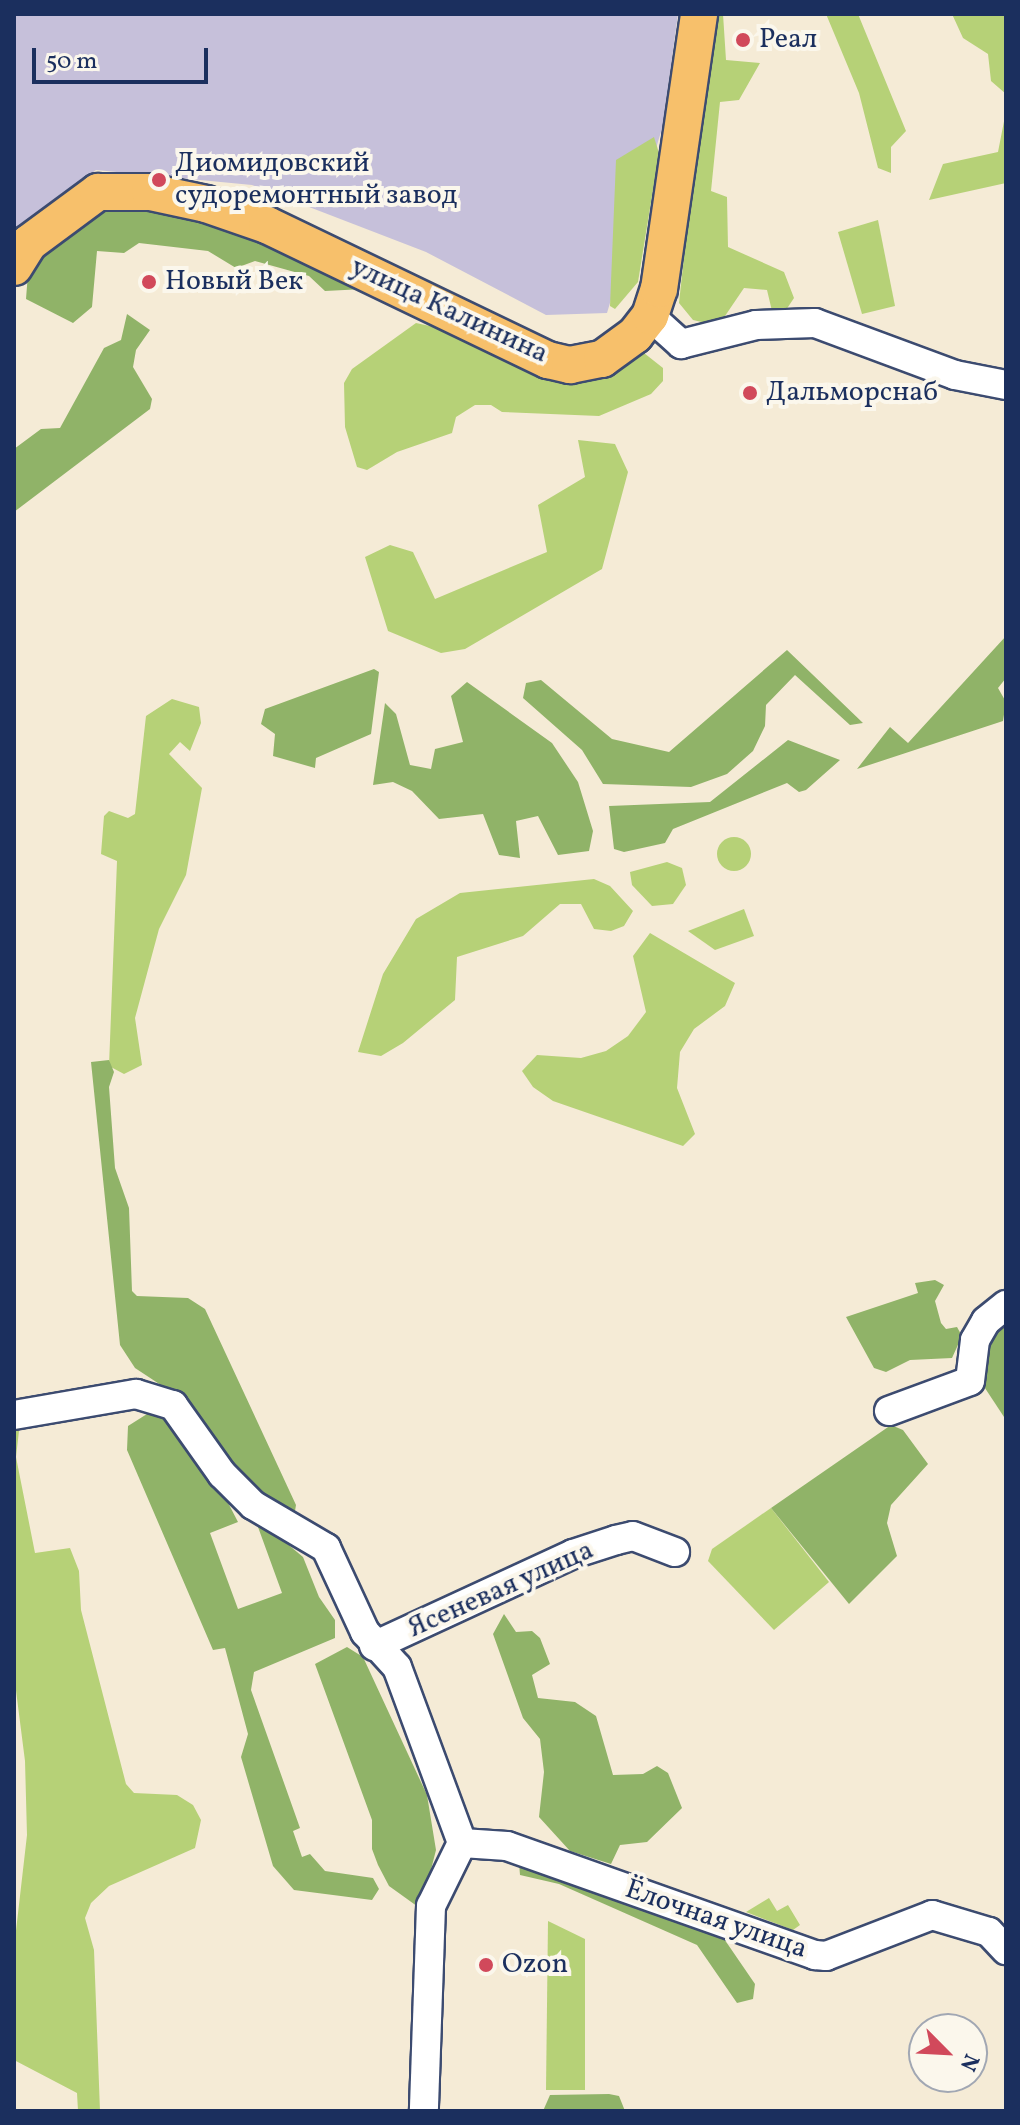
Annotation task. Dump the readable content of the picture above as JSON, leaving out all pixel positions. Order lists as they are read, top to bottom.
{
  "streets": {
    "main road": ["улица Калинина"],
    "street": ["Ясеневая улица", "Ёлочная улица"]
  },
  "places": [
    "Реал",
    "Диомидовский судоремонтный завод",
    "Новый Век",
    "Дальморснаб",
    "Ozon"
  ],
  "scale_bar": "50 m",
  "north": "bottom right"
}
